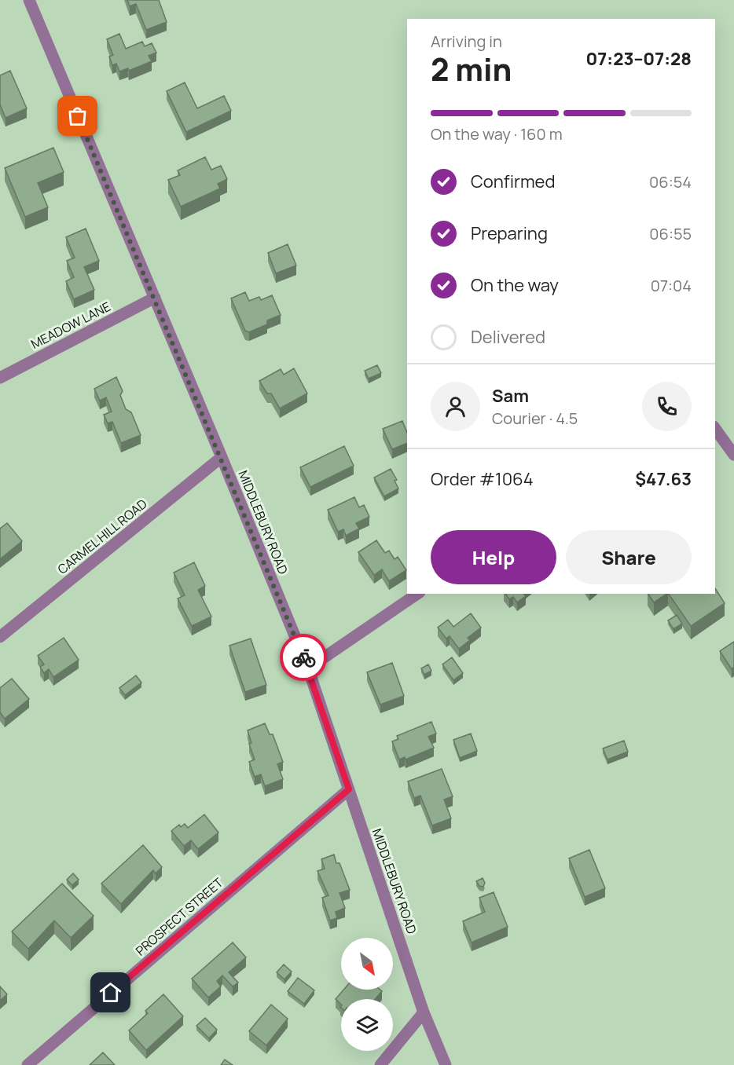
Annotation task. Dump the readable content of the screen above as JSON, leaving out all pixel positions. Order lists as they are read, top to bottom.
{
  "streets": {
    "street": [
      "MEADOW LANE",
      "MIDDLEBURY ROAD",
      "CARMEL HILL ROAD",
      "PROSPECT STREET"
    ]
  },
  "crossings": [
    ["MEADOW LANE", "MIDDLEBURY ROAD"],
    ["MIDDLEBURY ROAD", "CARMEL HILL ROAD"],
    ["MIDDLEBURY ROAD", "PROSPECT STREET"]
  ],
  "north": "bottom right",
  "page": {
    "heading": ["2 min", "Arriving in", "07:23–07:28"],
    "panel": [
      "Sam",
      "Courier · 4.5",
      "Order #1064",
      "$47.63"
    ],
    "bar": "On the way · 160 m",
    "list": [
      ["Confirmed", "06:54"],
      ["Preparing", "06:55"],
      ["On the way", "07:04"],
      "Delivered"
    ],
    "buttons": ["Help", "Share"]
  }
}
